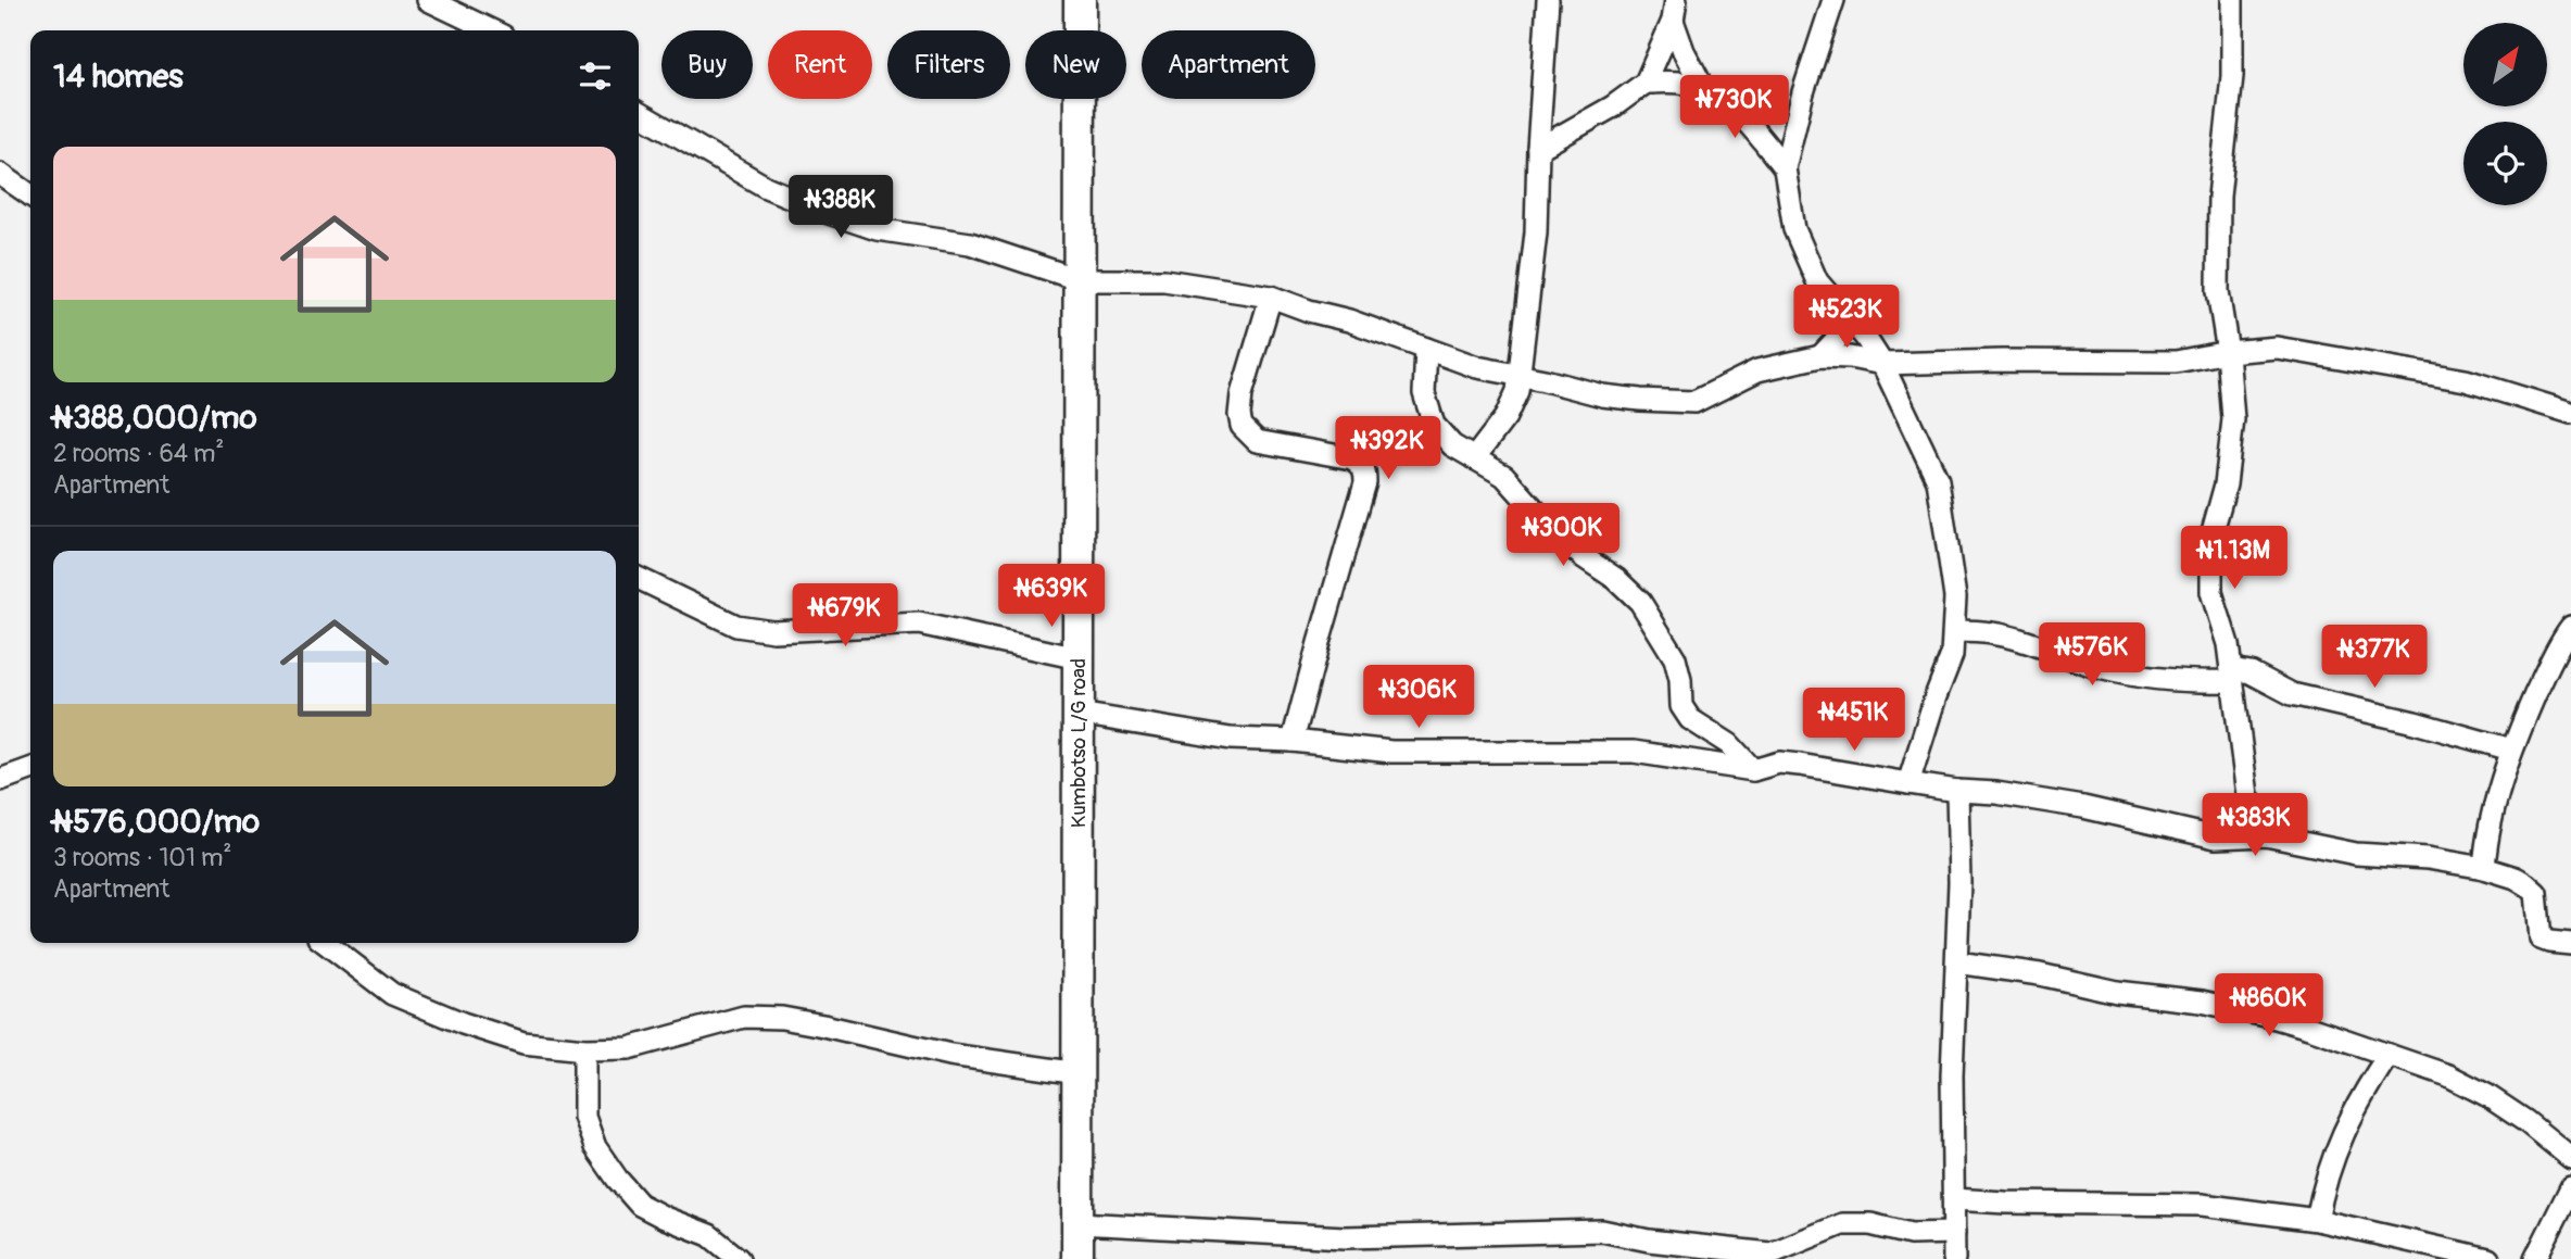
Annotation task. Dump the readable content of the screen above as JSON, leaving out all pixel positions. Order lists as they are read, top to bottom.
{
  "streets": {
    "main road": ["Kumbotso L/G road"]
  },
  "north": "top right",
  "page": {
    "chip": [
      "Buy",
      "Rent",
      "Filters",
      "New",
      "Apartment"
    ],
    "heading": "14 homes",
    "price": [
      "₦730K",
      "₦388K",
      "₦523K",
      "₦392K",
      "₦300K",
      "₦1.13M",
      "₦639K",
      "₦679K",
      "₦576K",
      "₦377K",
      "₦306K",
      "₦451K",
      "₦383K",
      "₦860K"
    ],
    "list": [
      {
        "name": "₦388,000/mo",
        "note": "2 rooms · 64 m² · Apartment"
      },
      {
        "name": "₦576,000/mo",
        "note": "3 rooms · 101 m² · Apartment"
      }
    ]
  }
}
